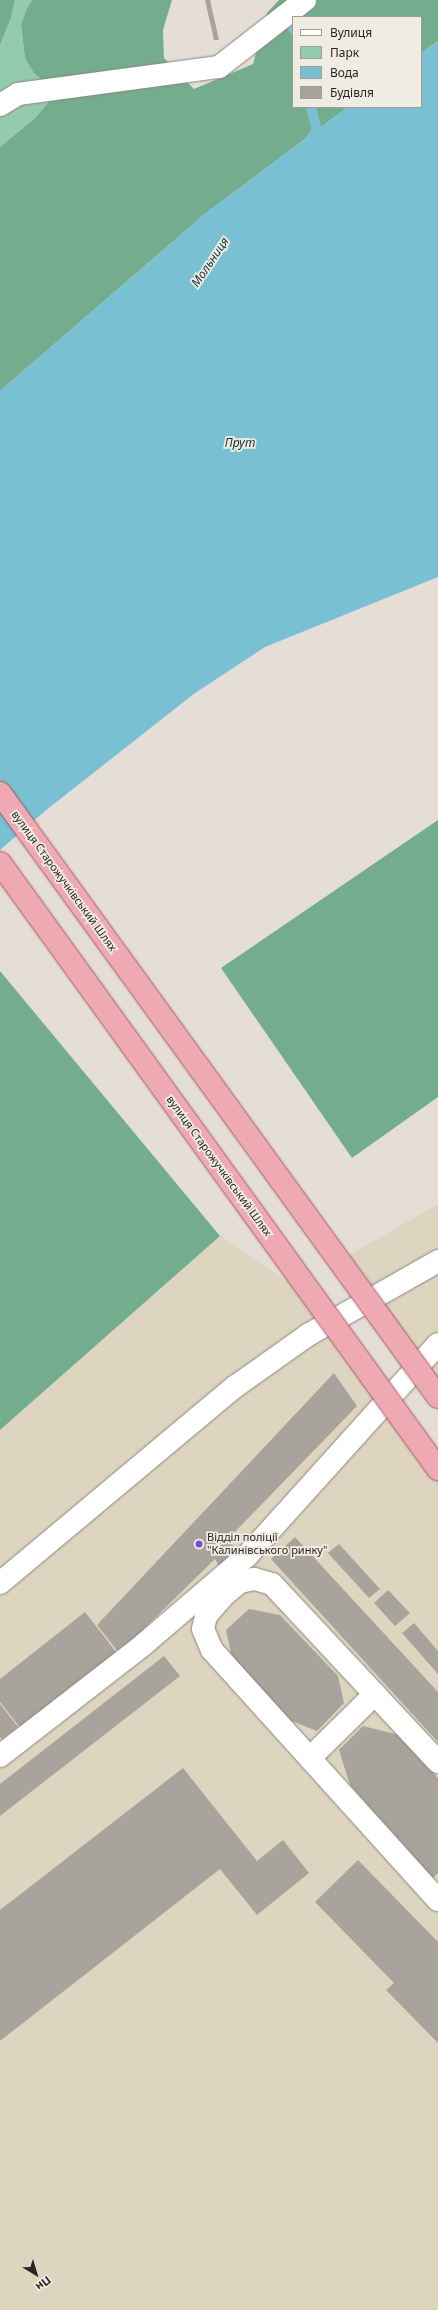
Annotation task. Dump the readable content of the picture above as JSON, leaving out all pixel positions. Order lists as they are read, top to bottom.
{
  "streets": {
    "main road": ["вулиця Старожучківський Шлях"]
  },
  "water": ["Мольниця", "Прут"],
  "places": ["Відділ поліції \"Калинівського ринку\""],
  "legend": [
    "Вулиця",
    "Парк",
    "Вода",
    "Будівля"
  ],
  "north": "bottom right"
}
